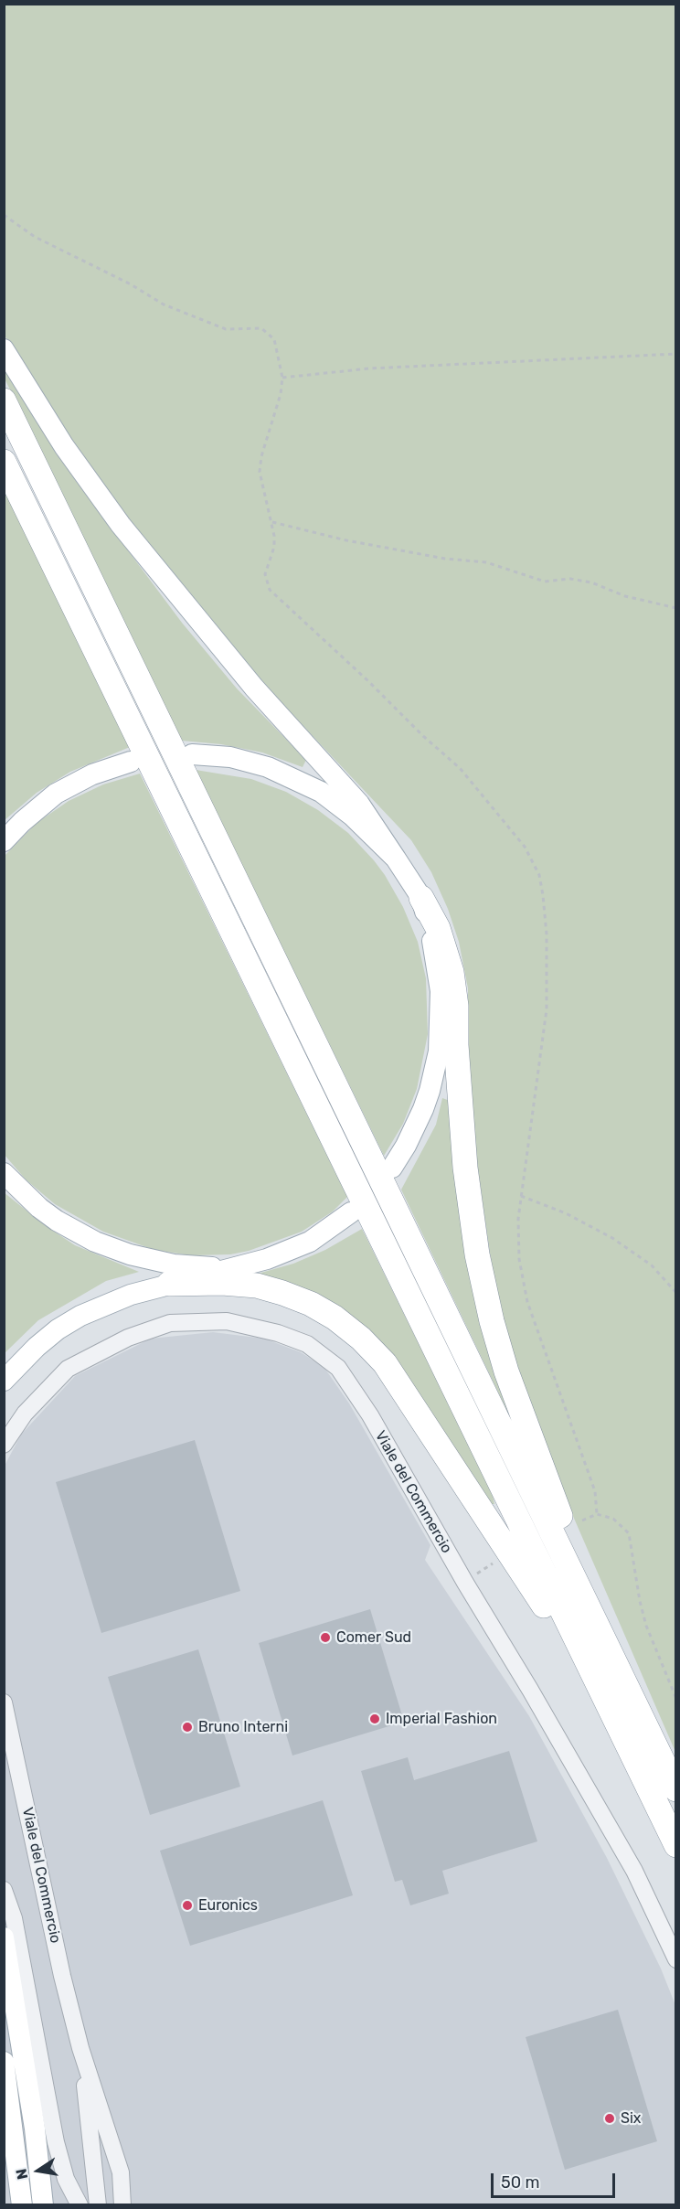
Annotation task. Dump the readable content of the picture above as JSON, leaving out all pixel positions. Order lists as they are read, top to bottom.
{
  "streets": {
    "street": ["Viale del Commercio"]
  },
  "places": [
    "Comer Sud",
    "Imperial Fashion",
    "Bruno Interni",
    "Euronics",
    "Six"
  ],
  "scale_bar": "50 m",
  "north": "left"
}
